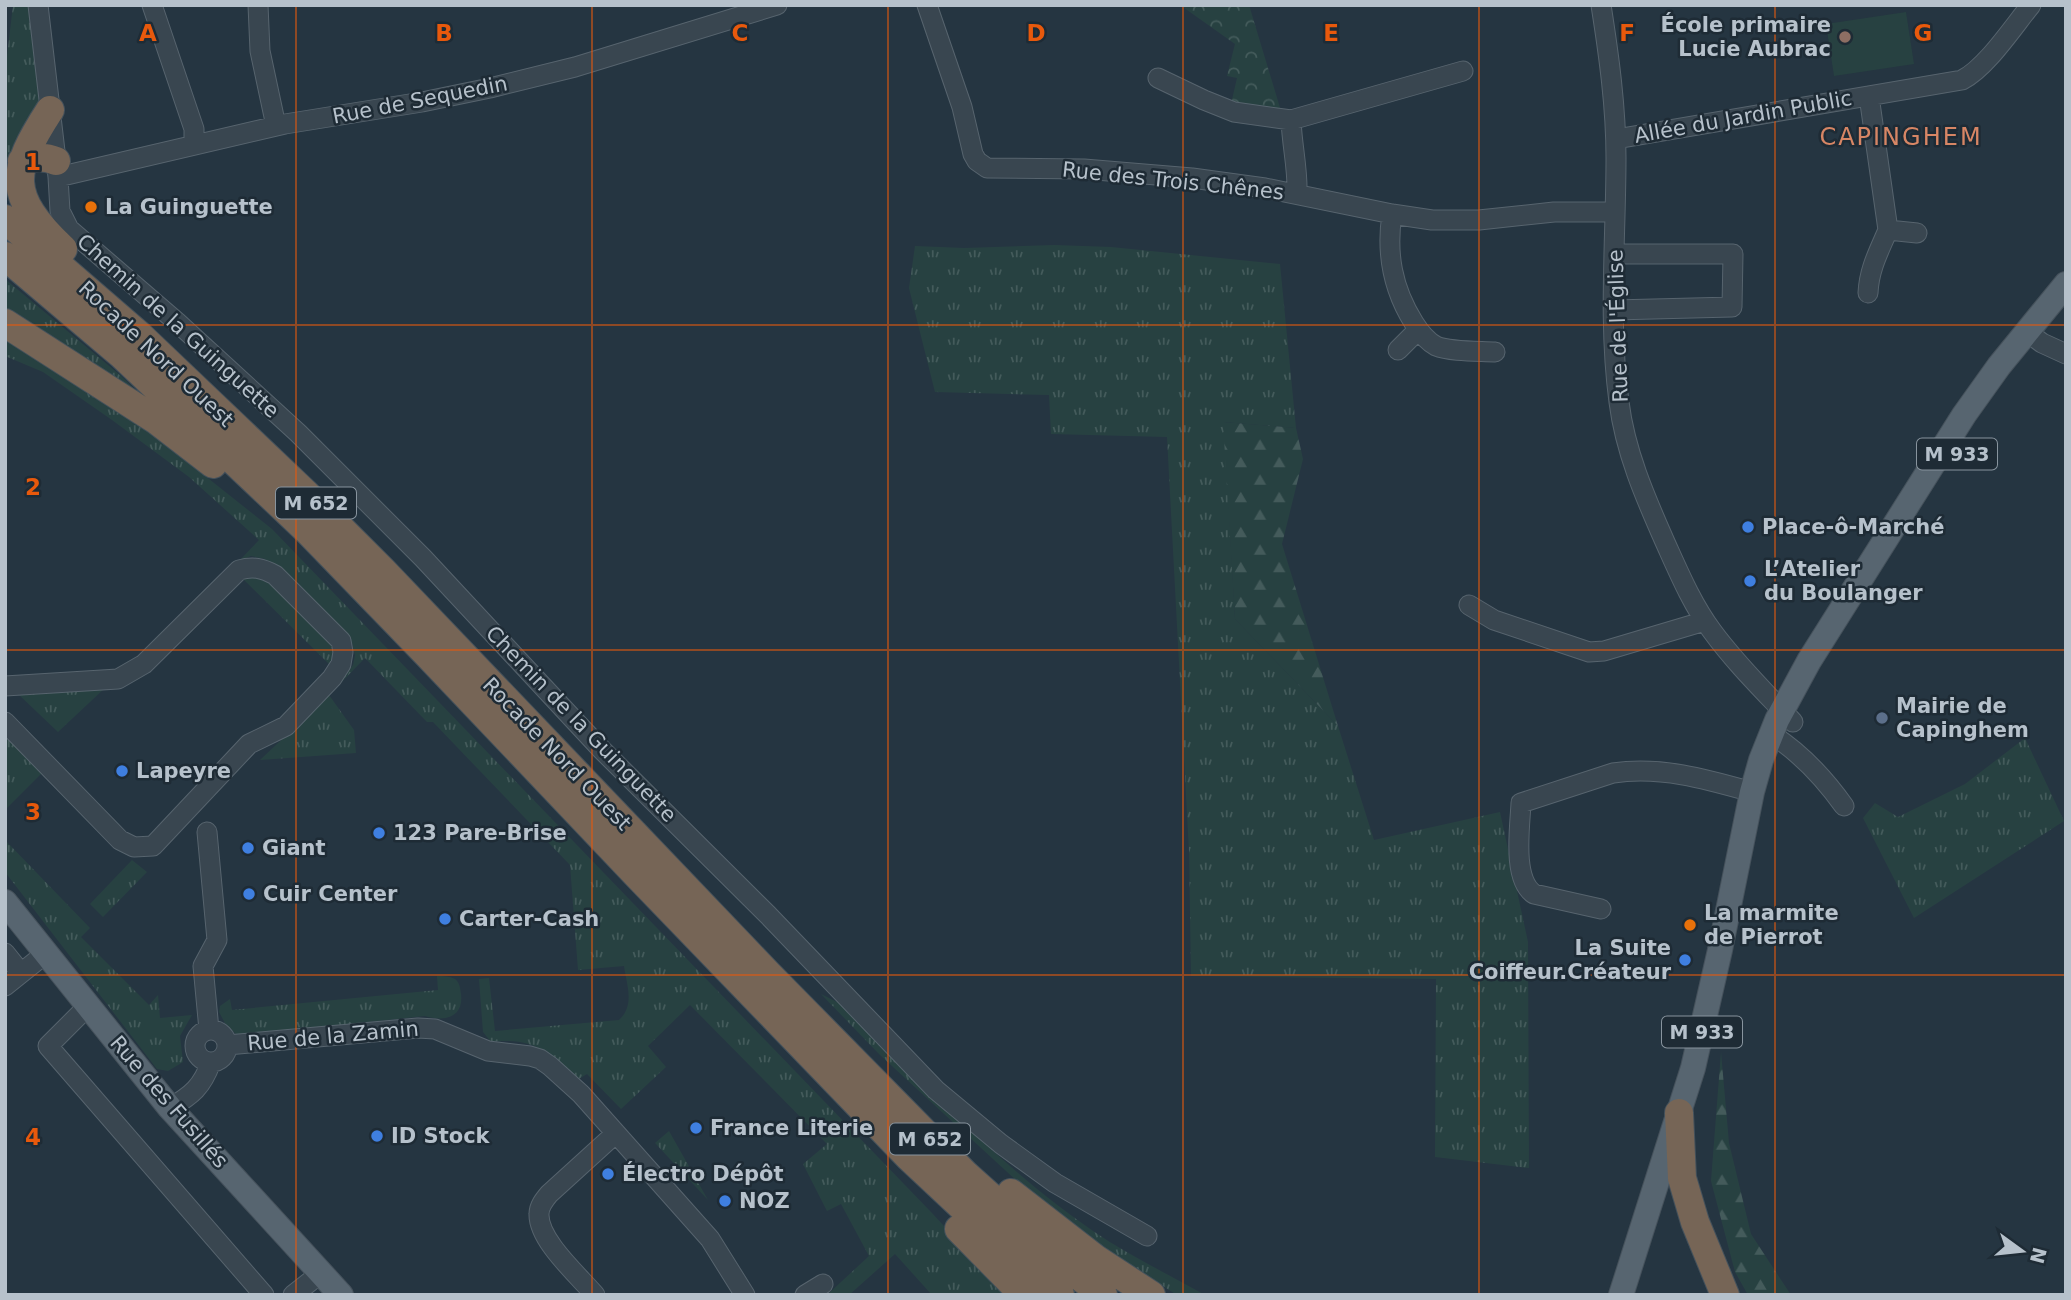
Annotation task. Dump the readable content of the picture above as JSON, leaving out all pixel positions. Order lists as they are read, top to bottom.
{
  "streets": {
    "highway": ["Rocade Nord Ouest", "M 652"],
    "main road": ["M 933", "Rue des Fusillés"],
    "street": [
      "Rue de Sequedin",
      "Allée du Jardin Public",
      "Rue des Trois Chênes",
      "Chemin de la Guinguette",
      "Rue de l'Église",
      "Rue de la Zamin"
    ]
  },
  "crossings": [
    ["Rue de Sequedin", "Chemin de la Guinguette"],
    ["Allée du Jardin Public", "Rue de l'Église"],
    ["Rue des Trois Chênes", "Rue de l'Église"],
    ["Rue de l'Église", "M 933"],
    ["Rue de la Zamin", "Rue des Fusillés"]
  ],
  "districts": ["CAPINGHEM"],
  "places": [
    "École primaire Lucie Aubrac",
    "La Guinguette",
    "Place-ô-Marché",
    "L’Atelier du Boulanger",
    "Mairie de Capinghem",
    "Lapeyre",
    "123 Pare-Brise",
    "Giant",
    "Cuir Center",
    "Carter-Cash",
    "La marmite de Pierrot",
    "La Suite Coiffeur.Créateur",
    "France Literie",
    "ID Stock",
    "Électro Dépôt",
    "NOZ"
  ],
  "north": "right",
  "grid": {
    "columns": [
      "A",
      "B",
      "C",
      "D",
      "E",
      "F",
      "G"
    ],
    "rows": [
      "1",
      "2",
      "3",
      "4"
    ]
  }
}
